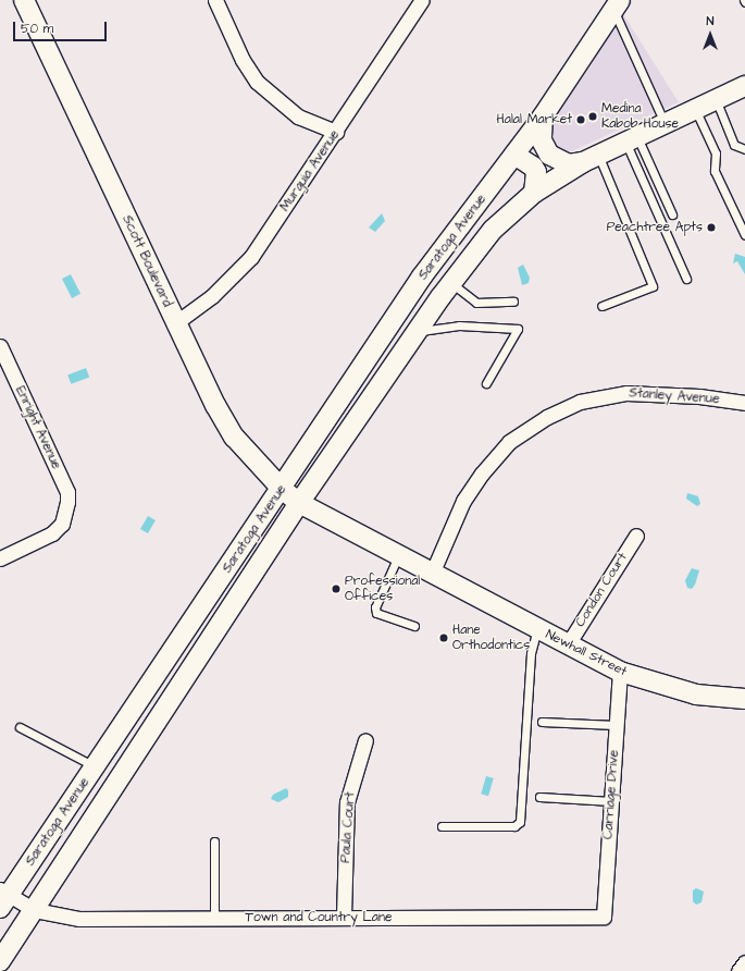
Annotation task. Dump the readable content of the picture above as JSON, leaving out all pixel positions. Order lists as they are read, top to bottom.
{
  "streets": {
    "main road": ["Saratoga Avenue", "Scott Boulevard", "Newhall Street"],
    "street": [
      "Murguia Avenue",
      "Stanley Avenue",
      "Enright Avenue",
      "Condon Court",
      "Carriage Drive",
      "Paula Court",
      "Town and Country Lane"
    ]
  },
  "crossings": [
    ["Murguia Avenue", "Scott Boulevard"],
    ["Saratoga Avenue", "Scott Boulevard"],
    ["Saratoga Avenue", "Newhall Street"],
    ["Saratoga Avenue", "Town and Country Lane"],
    ["Scott Boulevard", "Newhall Street"],
    ["Stanley Avenue", "Newhall Street"],
    ["Condon Court", "Newhall Street"],
    ["Newhall Street", "Carriage Drive"],
    ["Carriage Drive", "Town and Country Lane"],
    ["Paula Court", "Town and Country Lane"]
  ],
  "places": [
    "Medina Kabob House",
    "Halal Market",
    "Peachtree Apts",
    "Professional Offices",
    "Hane Orthodontics"
  ],
  "scale_bar": "50 m",
  "north": "top"
}
